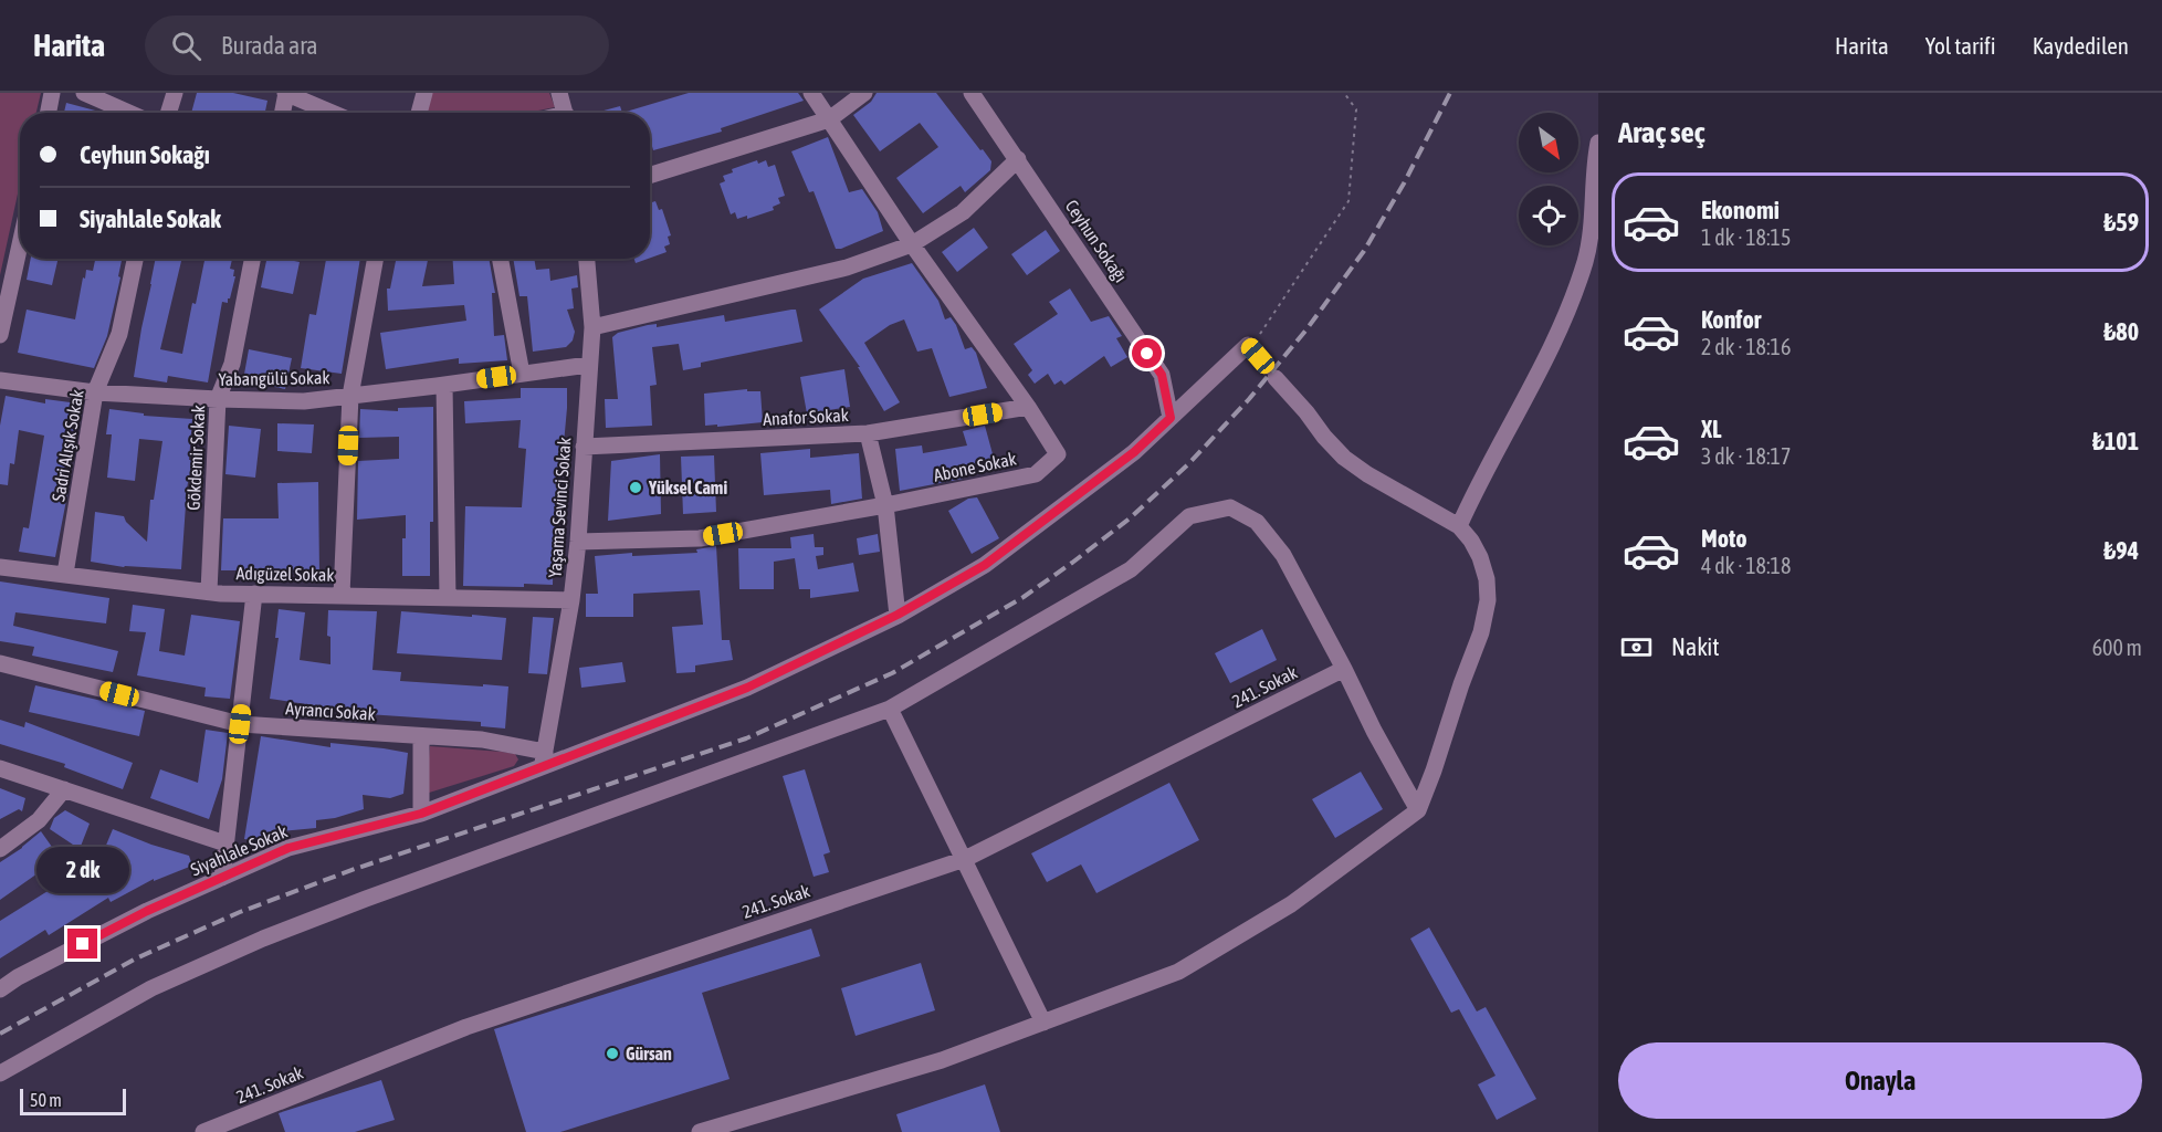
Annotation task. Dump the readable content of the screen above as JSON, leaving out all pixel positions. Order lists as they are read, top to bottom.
{
  "streets": {
    "street": [
      "Ceyhun Sokağı",
      "Yabangülü Sokak",
      "Anafor Sokak",
      "Sadri Alışık Sokak",
      "Gökdemir Sokak",
      "Abone Sokak",
      "Yaşama Sevinci Sokak",
      "Adıgüzel Sokak",
      "241. Sokak",
      "Ayrancı Sokak",
      "Siyahlale Sokak"
    ]
  },
  "crossings": [
    ["Ceyhun Sokağı", "Siyahlale Sokak"],
    ["Yabangülü Sokak", "Sadri Alışık Sokak"],
    ["Yabangülü Sokak", "Gökdemir Sokak"],
    ["Yabangülü Sokak", "Yaşama Sevinci Sokak"],
    ["Anafor Sokak", "Abone Sokak"],
    ["Anafor Sokak", "Yaşama Sevinci Sokak"],
    ["Sadri Alışık Sokak", "Adıgüzel Sokak"],
    ["Gökdemir Sokak", "Adıgüzel Sokak"],
    ["Abone Sokak", "Yaşama Sevinci Sokak"],
    ["Yaşama Sevinci Sokak", "Adıgüzel Sokak"],
    ["Yaşama Sevinci Sokak", "Ayrancı Sokak"],
    ["Yaşama Sevinci Sokak", "Siyahlale Sokak"],
    ["Ayrancı Sokak", "Siyahlale Sokak"]
  ],
  "places": ["Yüksel Cami", "Gürsan"],
  "scale_bar": "50 m",
  "north": "bottom right",
  "page": {
    "header": "Harita",
    "search": "Burada ara",
    "nav": ["Harita", "Yol tarifi", "Kaydedilen"],
    "heading": "Araç seç",
    "banner": ["Ceyhun Sokağı", "Siyahlale Sokak"],
    "list": [
      {
        "name": "Ekonomi",
        "note": "1 dk · 18:15",
        "value": "₺59"
      },
      {
        "name": "Konfor",
        "note": "2 dk · 18:16",
        "value": "₺80"
      },
      {
        "name": "XL",
        "note": "3 dk · 18:17",
        "value": "₺101"
      },
      {
        "name": "Moto",
        "note": "4 dk · 18:18",
        "value": "₺94"
      }
    ],
    "pay": ["Nakit", "600 m"],
    "bubble": "2 dk",
    "buttons": "Onayla",
    "scale": "50 m"
  }
}
